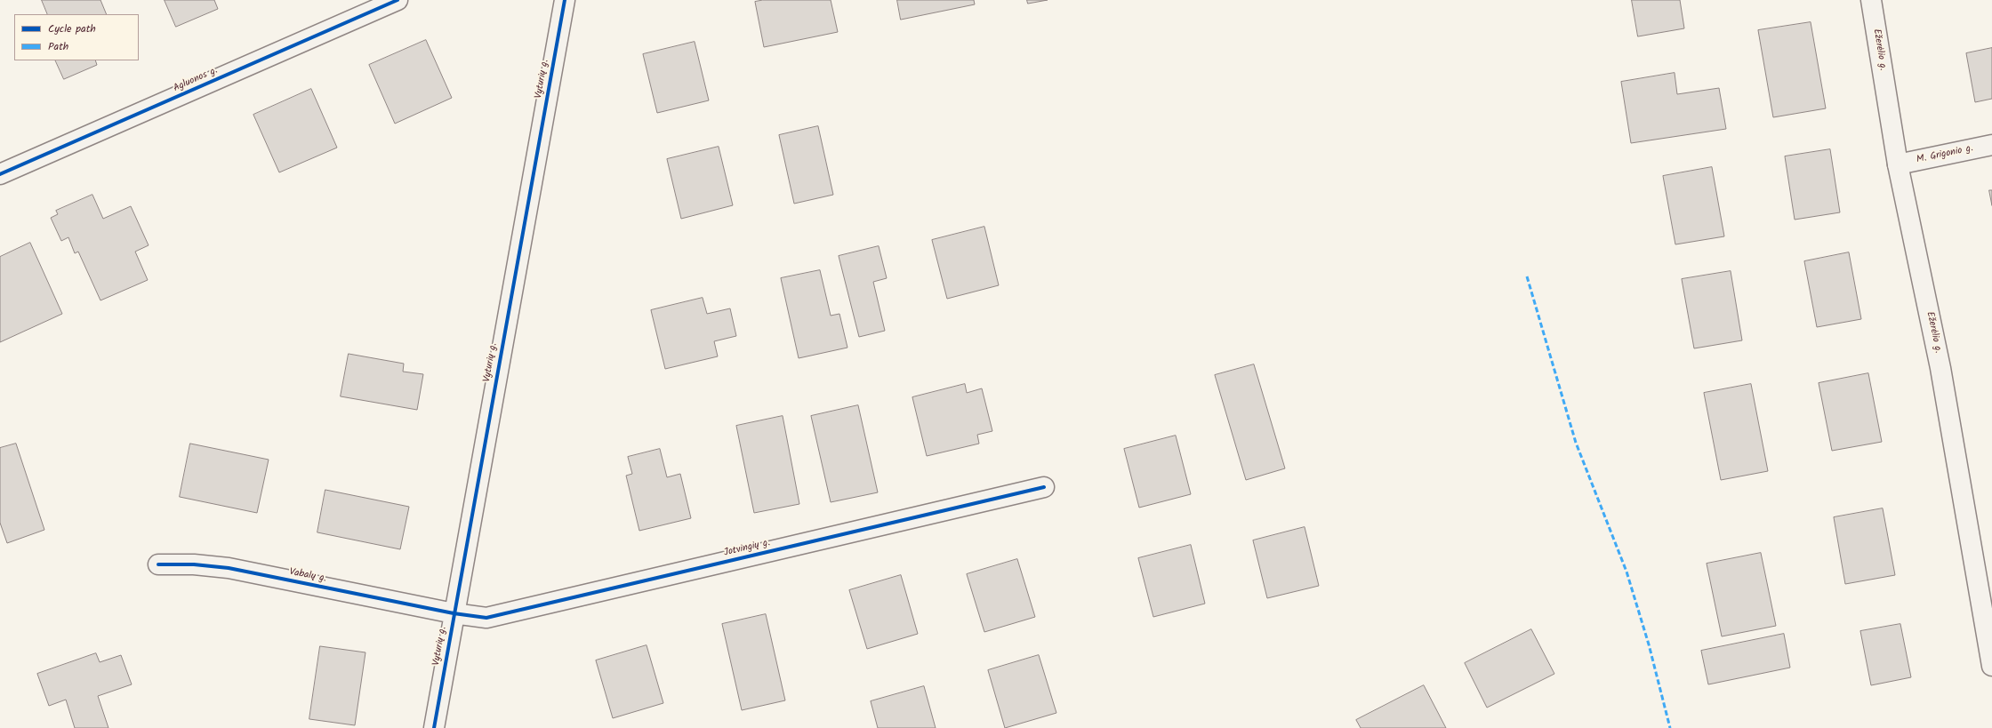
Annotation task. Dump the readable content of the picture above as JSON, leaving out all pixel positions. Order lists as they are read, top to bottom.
{
  "streets": {
    "street": [
      "Ežerėlio g.",
      "Vyturių g.",
      "Agluonos g.",
      "M. Grigonio g.",
      "Jotvingių g.",
      "Vabalų g."
    ]
  },
  "crossings": [
    ["Ežerėlio g.", "M. Grigonio g."],
    ["Vyturių g.", "Jotvingių g."],
    ["Vyturių g.", "Vabalų g."],
    ["Jotvingių g.", "Vabalų g."]
  ],
  "legend": ["Cycle path", "Path"]
}
